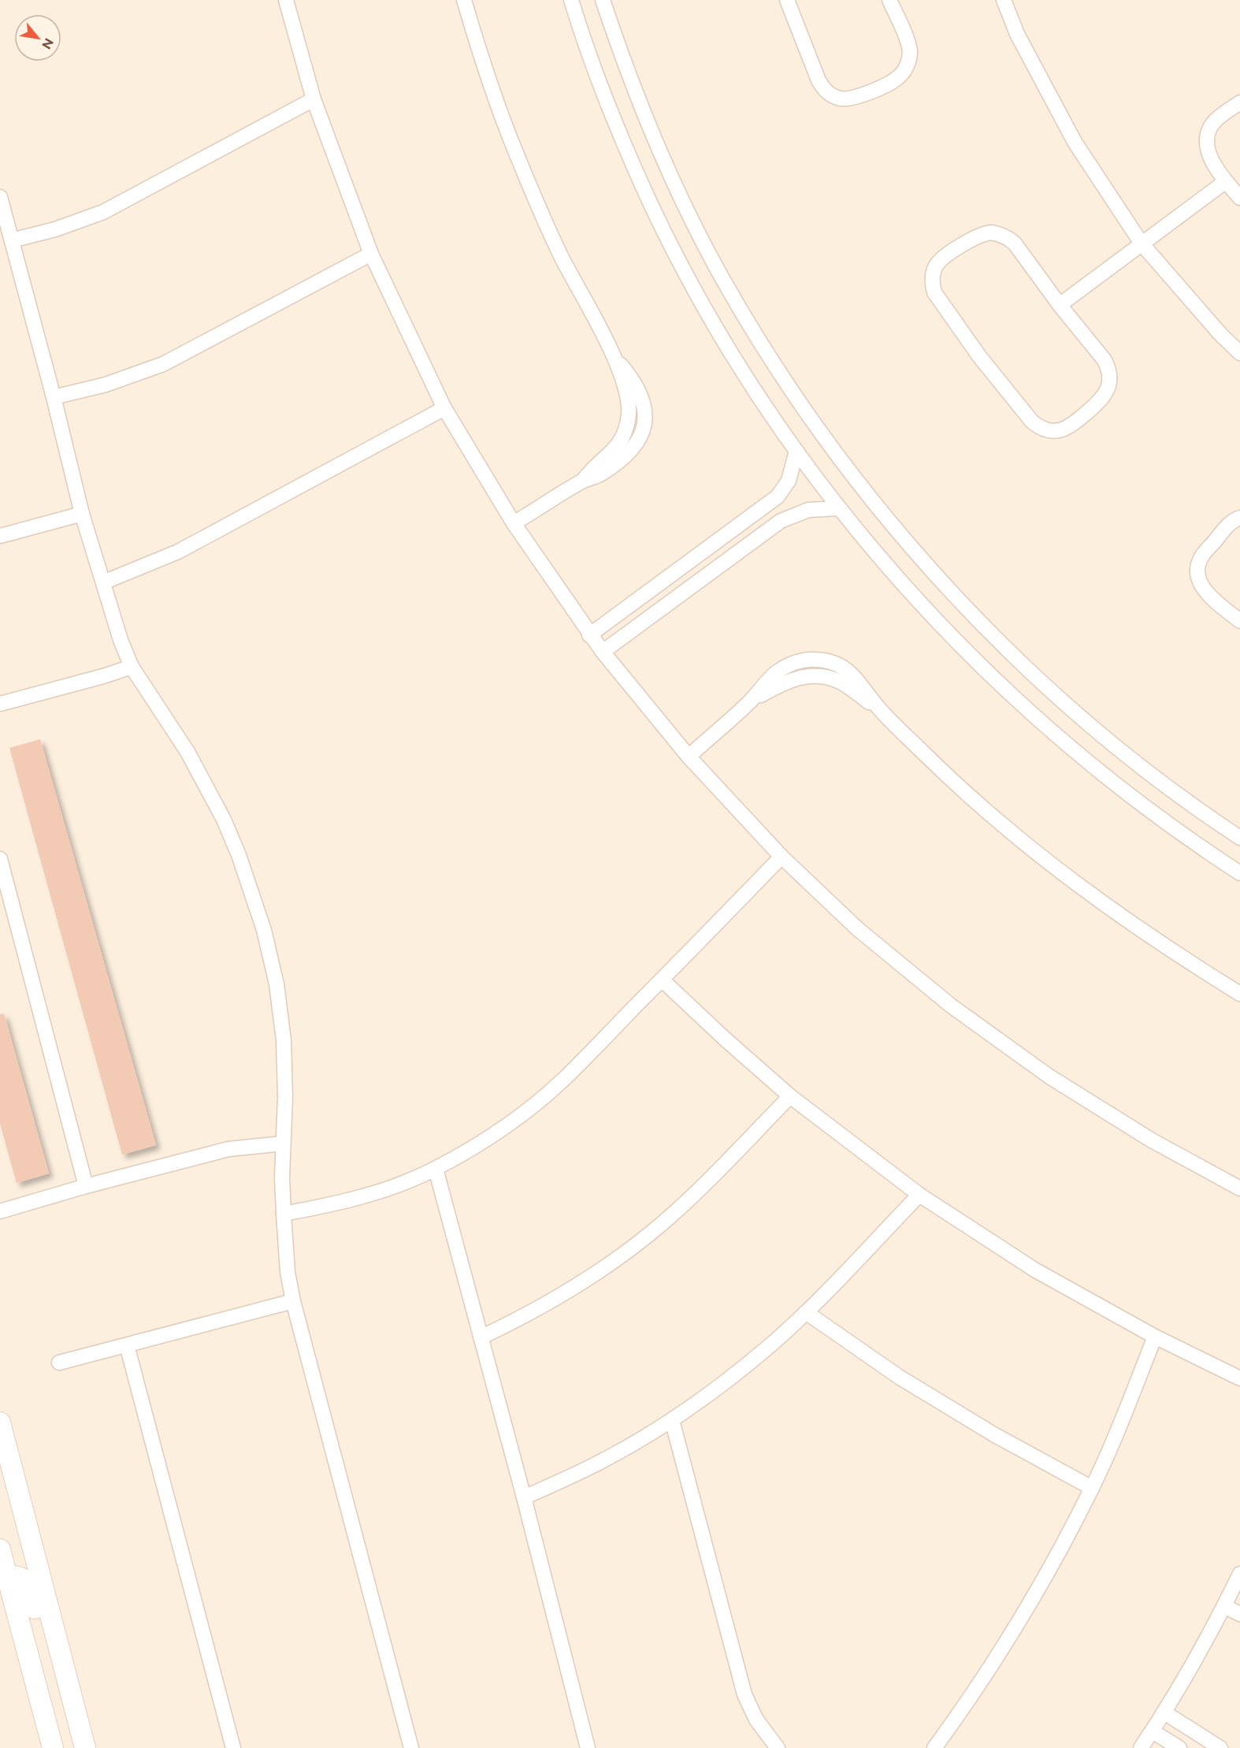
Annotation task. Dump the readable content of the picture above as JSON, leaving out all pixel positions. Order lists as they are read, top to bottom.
{
  "north": "bottom right"
}
